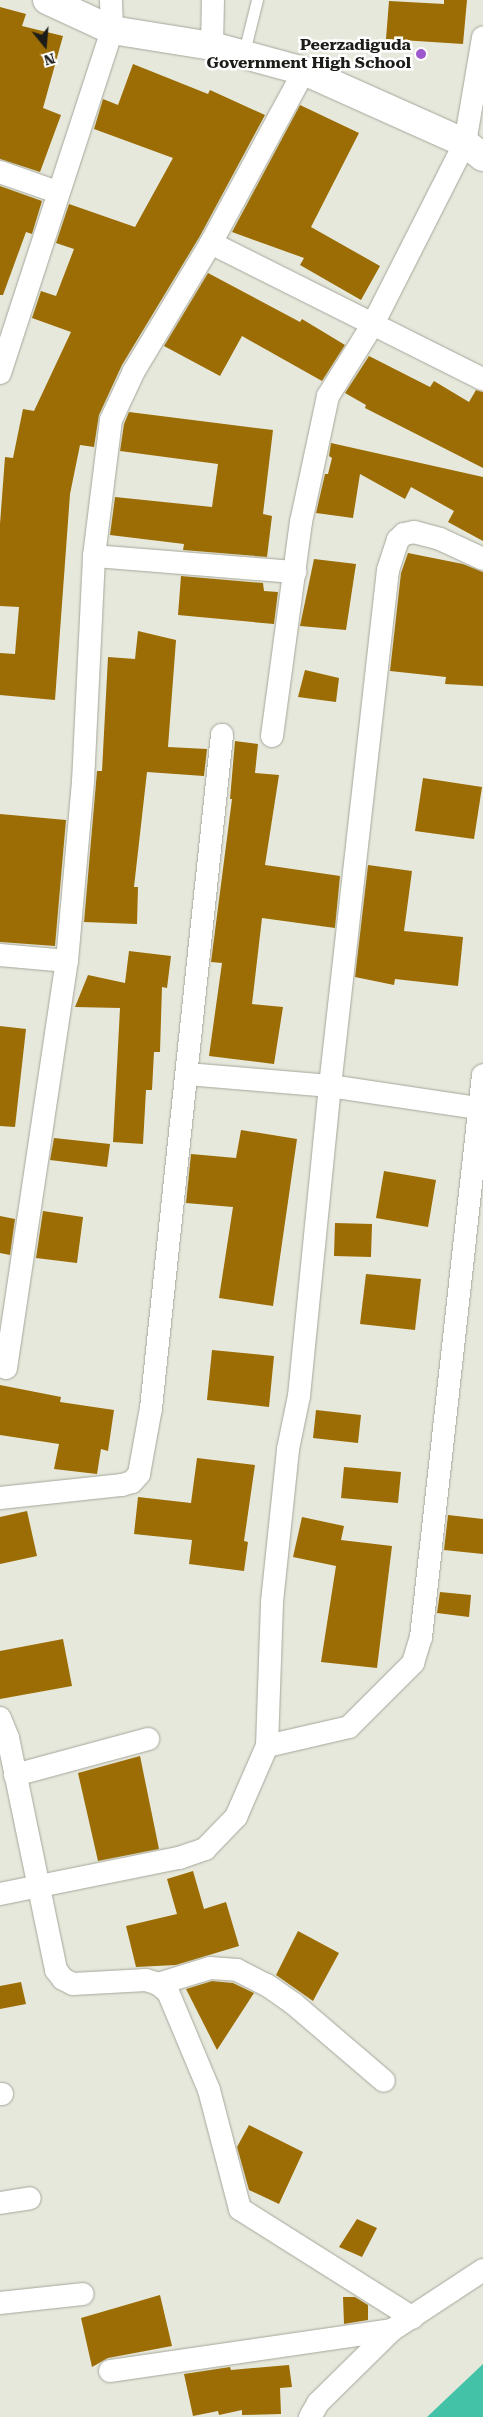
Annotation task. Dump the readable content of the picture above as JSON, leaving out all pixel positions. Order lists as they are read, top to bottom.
{
  "places": ["Peerzadiguda Government High School"],
  "north": "bottom"
}
